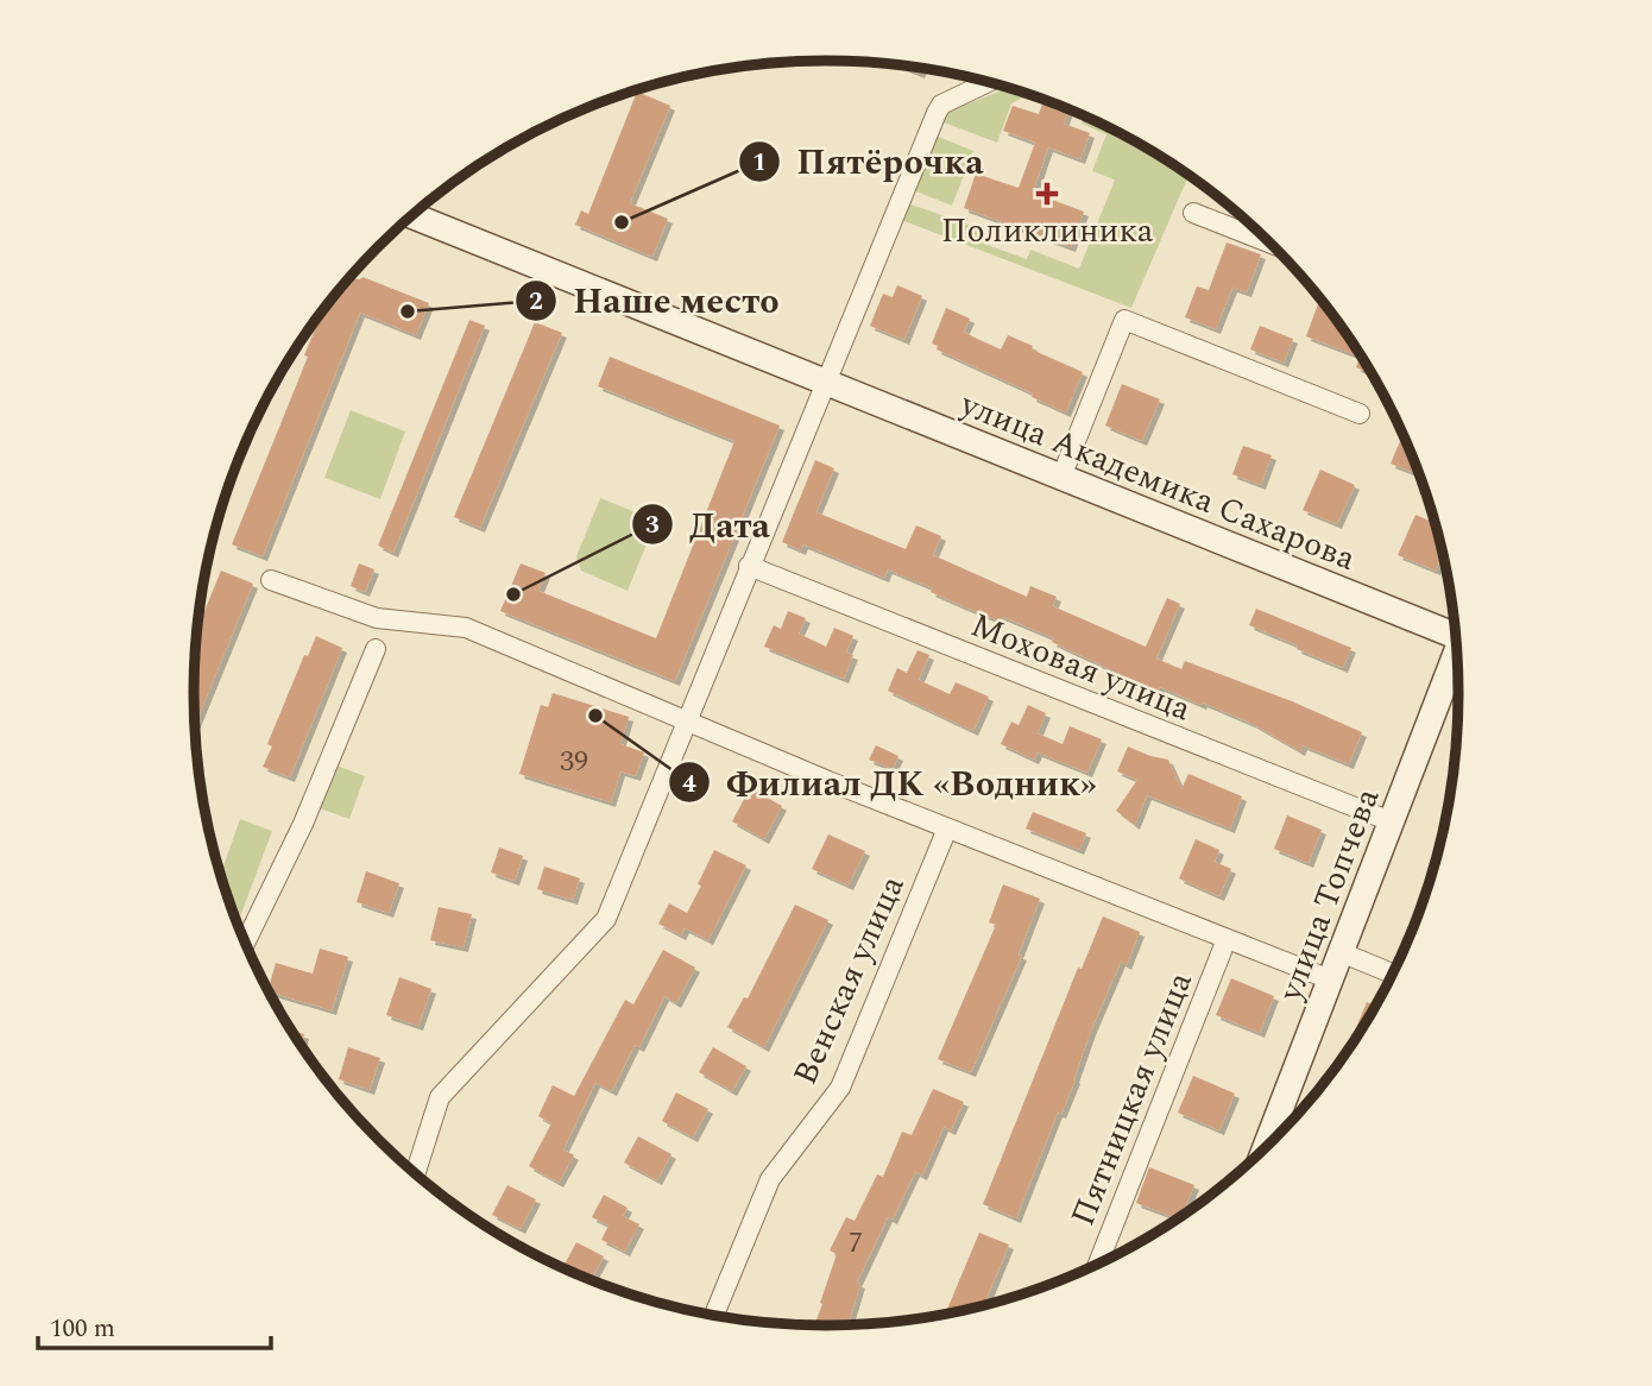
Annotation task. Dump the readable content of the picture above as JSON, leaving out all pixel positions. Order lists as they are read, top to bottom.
{
  "streets": {
    "street": [
      "улица Академика Сахарова",
      "Моховая улица",
      "улица Топчева",
      "Венская улица",
      "Пятницкая улица"
    ]
  },
  "crossings": [
    ["Моховая улица", "улица Топчева"]
  ],
  "places": {
    "health": ["Поликлиника"],
    "other": [
      "Пятёрочка",
      "Наше место",
      "Дата",
      "Филиал ДК «Водник»"
    ]
  },
  "house_numbers": ["39", "7"],
  "scale_bar": "100 m"
}
